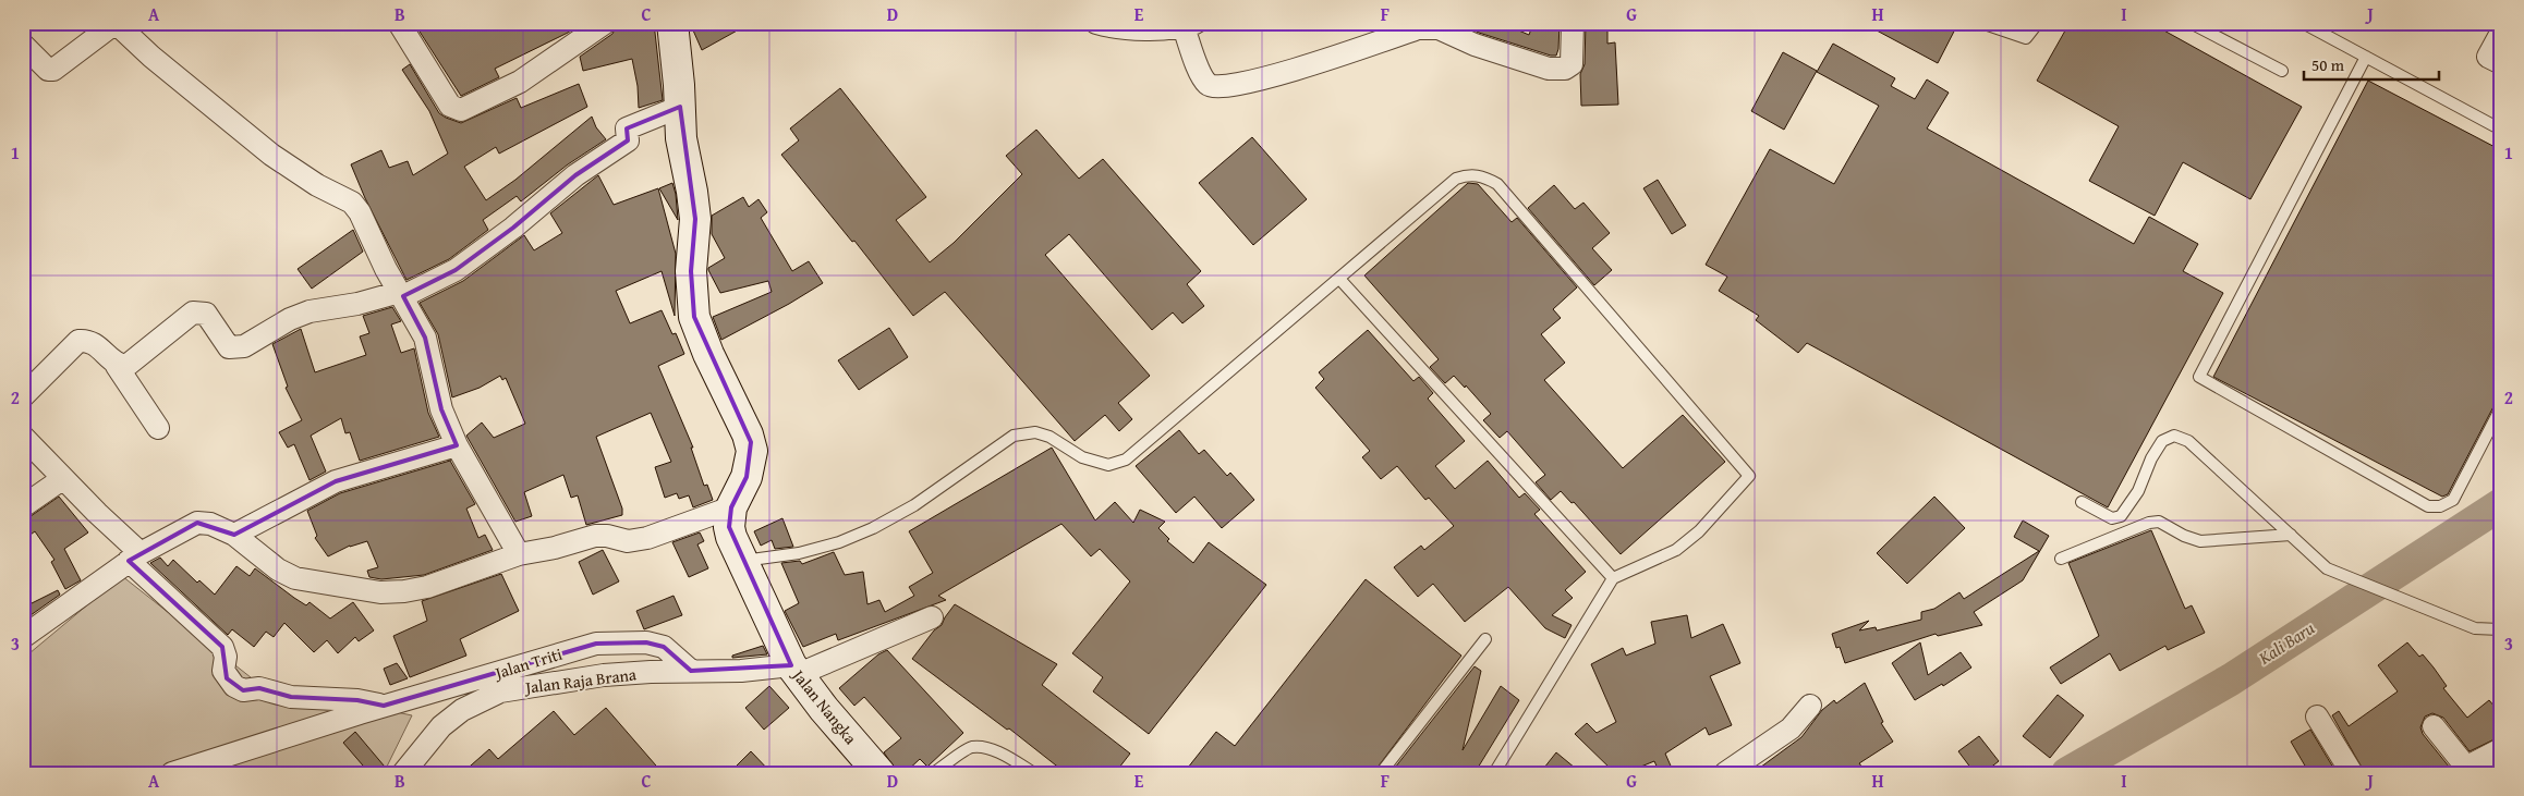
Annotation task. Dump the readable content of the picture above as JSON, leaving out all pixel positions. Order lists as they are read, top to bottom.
{
  "streets": {
    "street": ["Jalan Triti", "Jalan Raja Brana", "Jalan Nangka"]
  },
  "crossings": [
    ["Jalan Triti", "Jalan Raja Brana"],
    ["Jalan Raja Brana", "Jalan Nangka"]
  ],
  "water": ["Kali Baru"],
  "scale_bar": "50 m",
  "grid": {
    "columns": [
      "A",
      "B",
      "C",
      "D",
      "E",
      "F",
      "G",
      "H",
      "I",
      "J"
    ],
    "rows": ["1", "2", "3"]
  }
}
